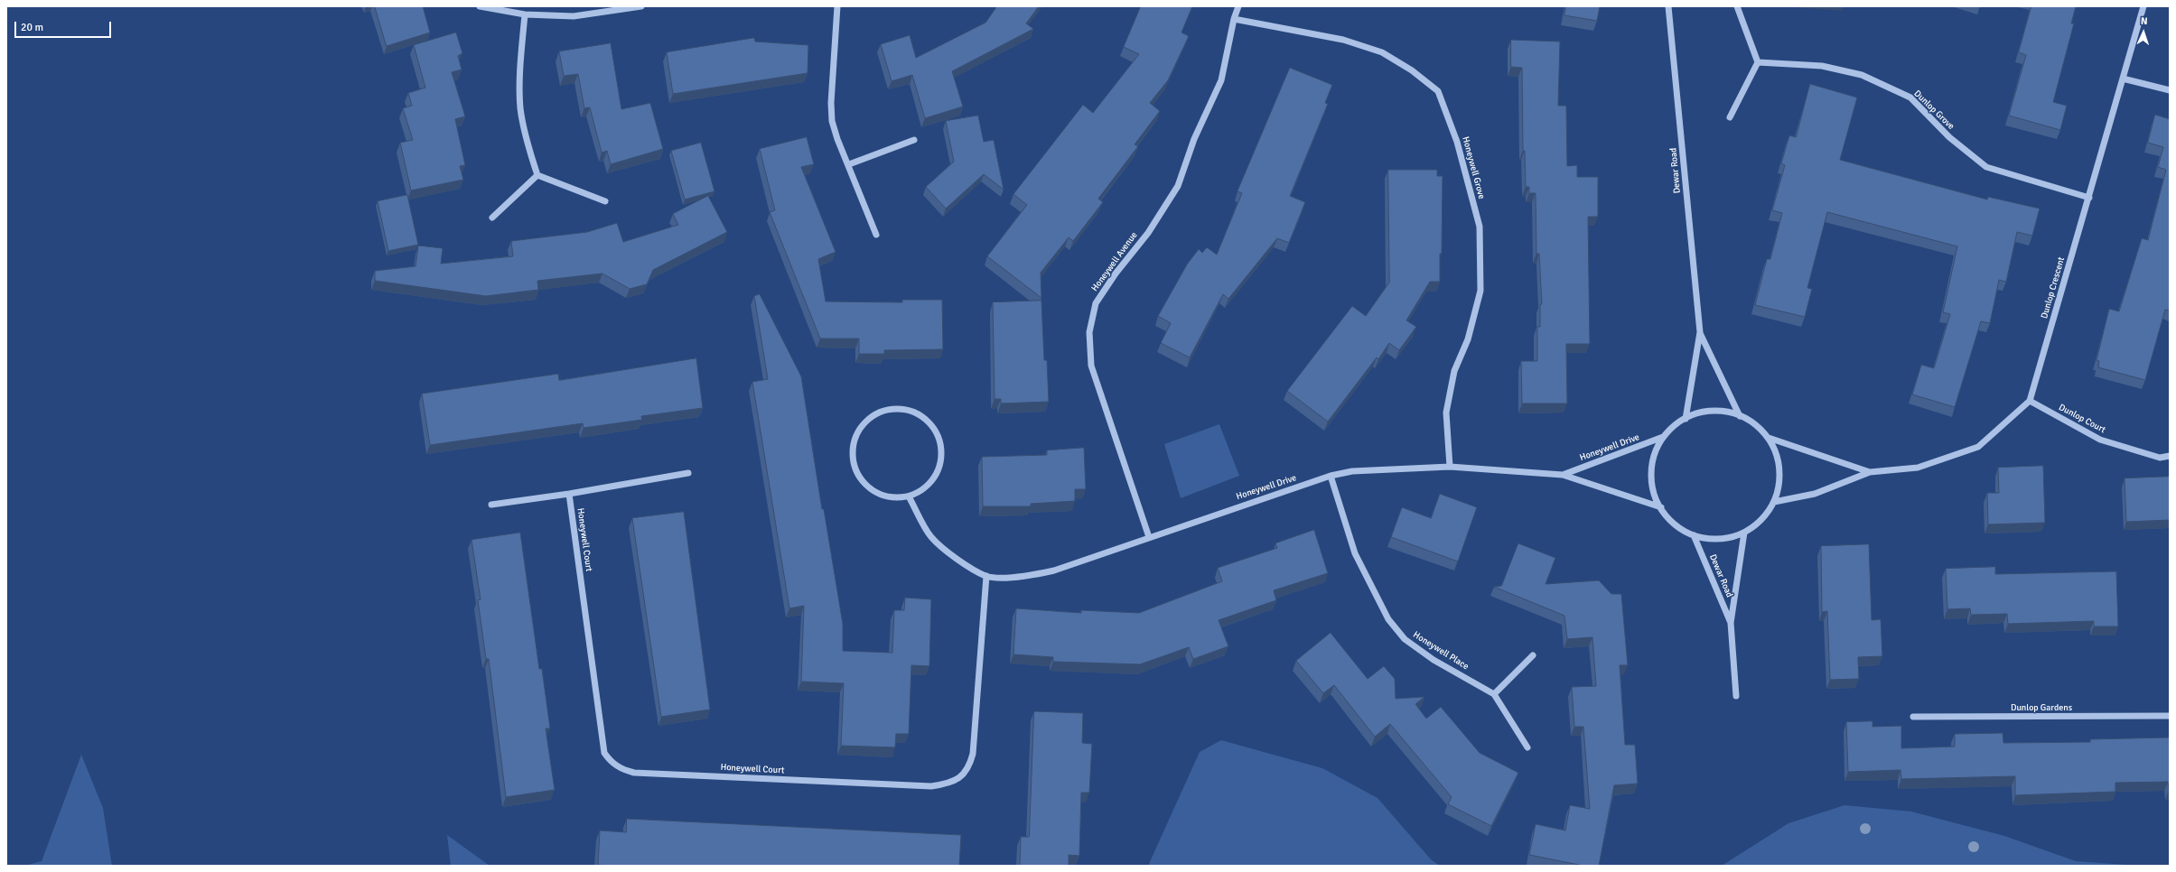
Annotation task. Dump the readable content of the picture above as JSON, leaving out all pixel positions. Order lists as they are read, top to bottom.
{
  "streets": {
    "street": [
      "Dunlop Grove",
      "Honeywell Grove",
      "Dewar Road",
      "Honeywell Avenue",
      "Dunlop Crescent",
      "Dunlop Court",
      "Honeywell Drive",
      "Honeywell Court",
      "Honeywell Place",
      "Dunlop Gardens"
    ]
  },
  "crossings": [
    ["Dunlop Grove", "Dunlop Crescent"],
    ["Honeywell Grove", "Honeywell Avenue"],
    ["Honeywell Grove", "Honeywell Drive"],
    ["Dewar Road", "Honeywell Drive"],
    ["Honeywell Avenue", "Honeywell Drive"],
    ["Dunlop Crescent", "Dunlop Court"],
    ["Honeywell Drive", "Honeywell Court"],
    ["Honeywell Drive", "Honeywell Place"]
  ],
  "scale_bar": "20 m",
  "north": "top"
}
